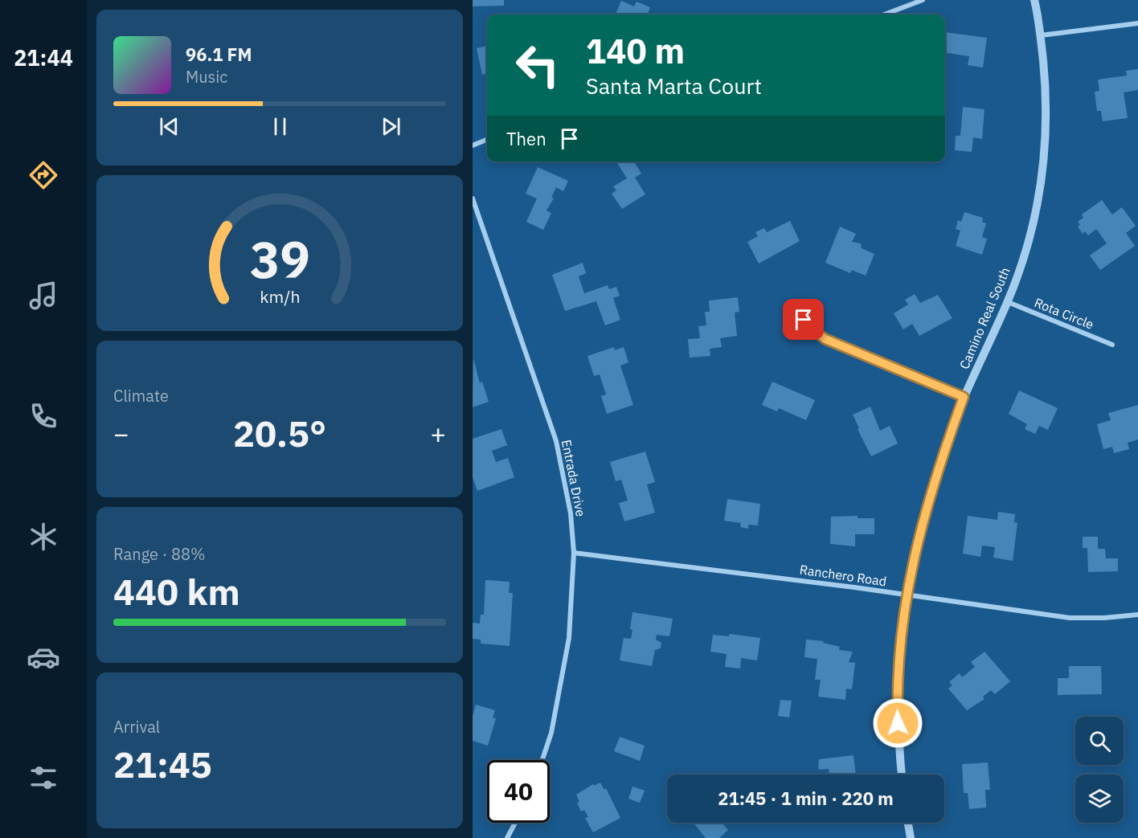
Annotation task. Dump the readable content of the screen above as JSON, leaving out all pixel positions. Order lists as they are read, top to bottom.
{
  "streets": {
    "street": [
      "Rota Circle",
      "Camino Real South",
      "Entrada Drive",
      "Ranchero Road"
    ]
  },
  "crossings": [
    ["Rota Circle", "Camino Real South"],
    ["Camino Real South", "Ranchero Road"],
    ["Entrada Drive", "Ranchero Road"]
  ],
  "page": {
    "tabs": "21:44",
    "turn": ["140 m", "Santa Marta Court"],
    "song": ["96.1 FM", "Music"],
    "then": "Then",
    "tile": [
      "Climate",
      ["Range · 88%", "440 km"],
      ["Arrival", "21:45"]
    ],
    "heat": ["−", "20.5°", "+"],
    "limit": "40",
    "trip": "21:45 · 1 min · 220 m",
    "gauge": ["39", "km/h"]
  }
}
